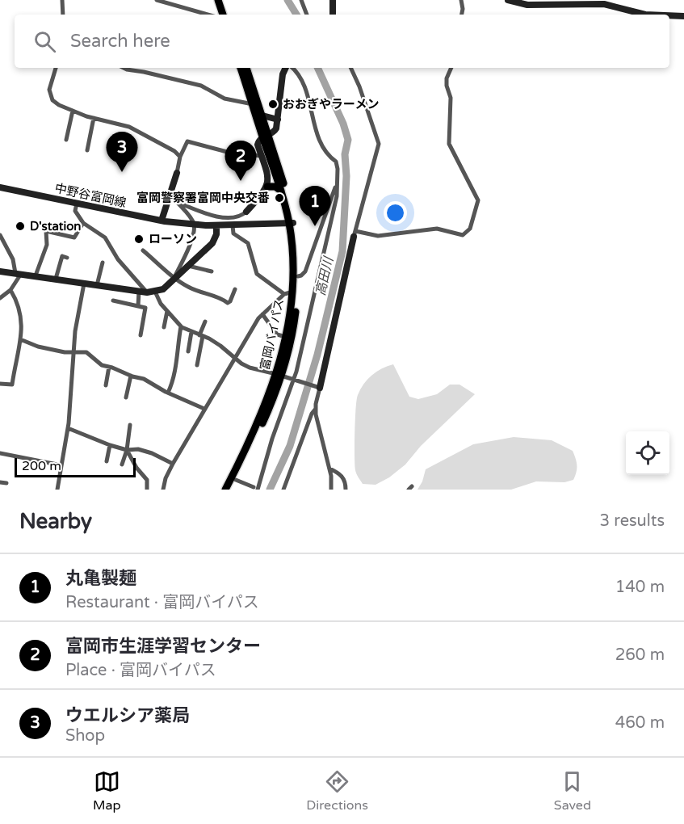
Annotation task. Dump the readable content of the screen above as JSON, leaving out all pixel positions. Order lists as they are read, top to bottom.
{
  "streets": {
    "highway": ["富岡バイパス"],
    "main road": ["中野谷富岡線"]
  },
  "crossings": [
    ["中野谷富岡線", "富岡バイパス"]
  ],
  "water": ["高田川"],
  "places": [
    "おおぎやラーメン",
    "富岡警察署富岡中央交番",
    "D'station",
    "ローソン"
  ],
  "scale_bar": "200 m",
  "page": {
    "search": "Search here",
    "pins": ["3", "2", "1"],
    "scale": "200 m",
    "heading": ["Nearby", "3 results"],
    "list": [
      {
        "mark": "1",
        "name": "丸亀製麺",
        "note": "Restaurant · 富岡バイパス",
        "value": "140 m"
      },
      {
        "mark": "2",
        "name": "富岡市生涯学習センター",
        "note": "Place · 富岡バイパス",
        "value": "260 m"
      },
      {
        "mark": "3",
        "name": "ウエルシア薬局",
        "note": "Shop",
        "value": "460 m"
      }
    ],
    "nav": ["Map", "Directions", "Saved"]
  }
}
